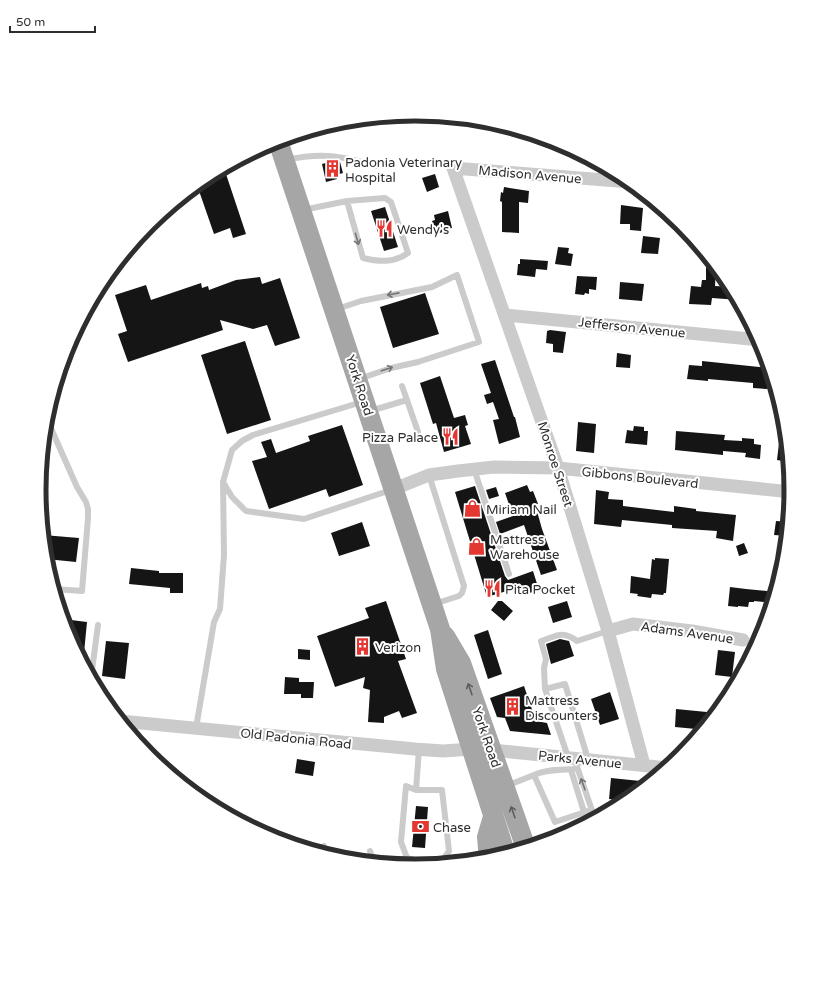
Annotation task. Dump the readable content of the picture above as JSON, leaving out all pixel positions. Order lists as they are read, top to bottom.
{
  "streets": {
    "main road": ["York Road"],
    "street": [
      "Madison Avenue",
      "Jefferson Avenue",
      "Monroe Street",
      "Gibbons Boulevard",
      "Adams Avenue",
      "Old Padonia Road",
      "Parks Avenue"
    ]
  },
  "crossings": [
    ["Madison Avenue", "Monroe Street"],
    ["Jefferson Avenue", "Monroe Street"],
    ["York Road", "Gibbons Boulevard"],
    ["York Road", "Old Padonia Road"],
    ["York Road", "Parks Avenue"],
    ["Monroe Street", "Gibbons Boulevard"],
    ["Monroe Street", "Adams Avenue"],
    ["Monroe Street", "Parks Avenue"]
  ],
  "places": {
    "building": ["Padonia Veterinary Hospital", "Verizon", "Mattress Discounters"],
    "restaurant": ["Wendy's", "Pizza Palace", "Pita Pocket"],
    "shop": ["Miriam Nail", "Mattress Warehouse"],
    "bank": ["Chase"]
  },
  "scale_bar": "50 m"
}
